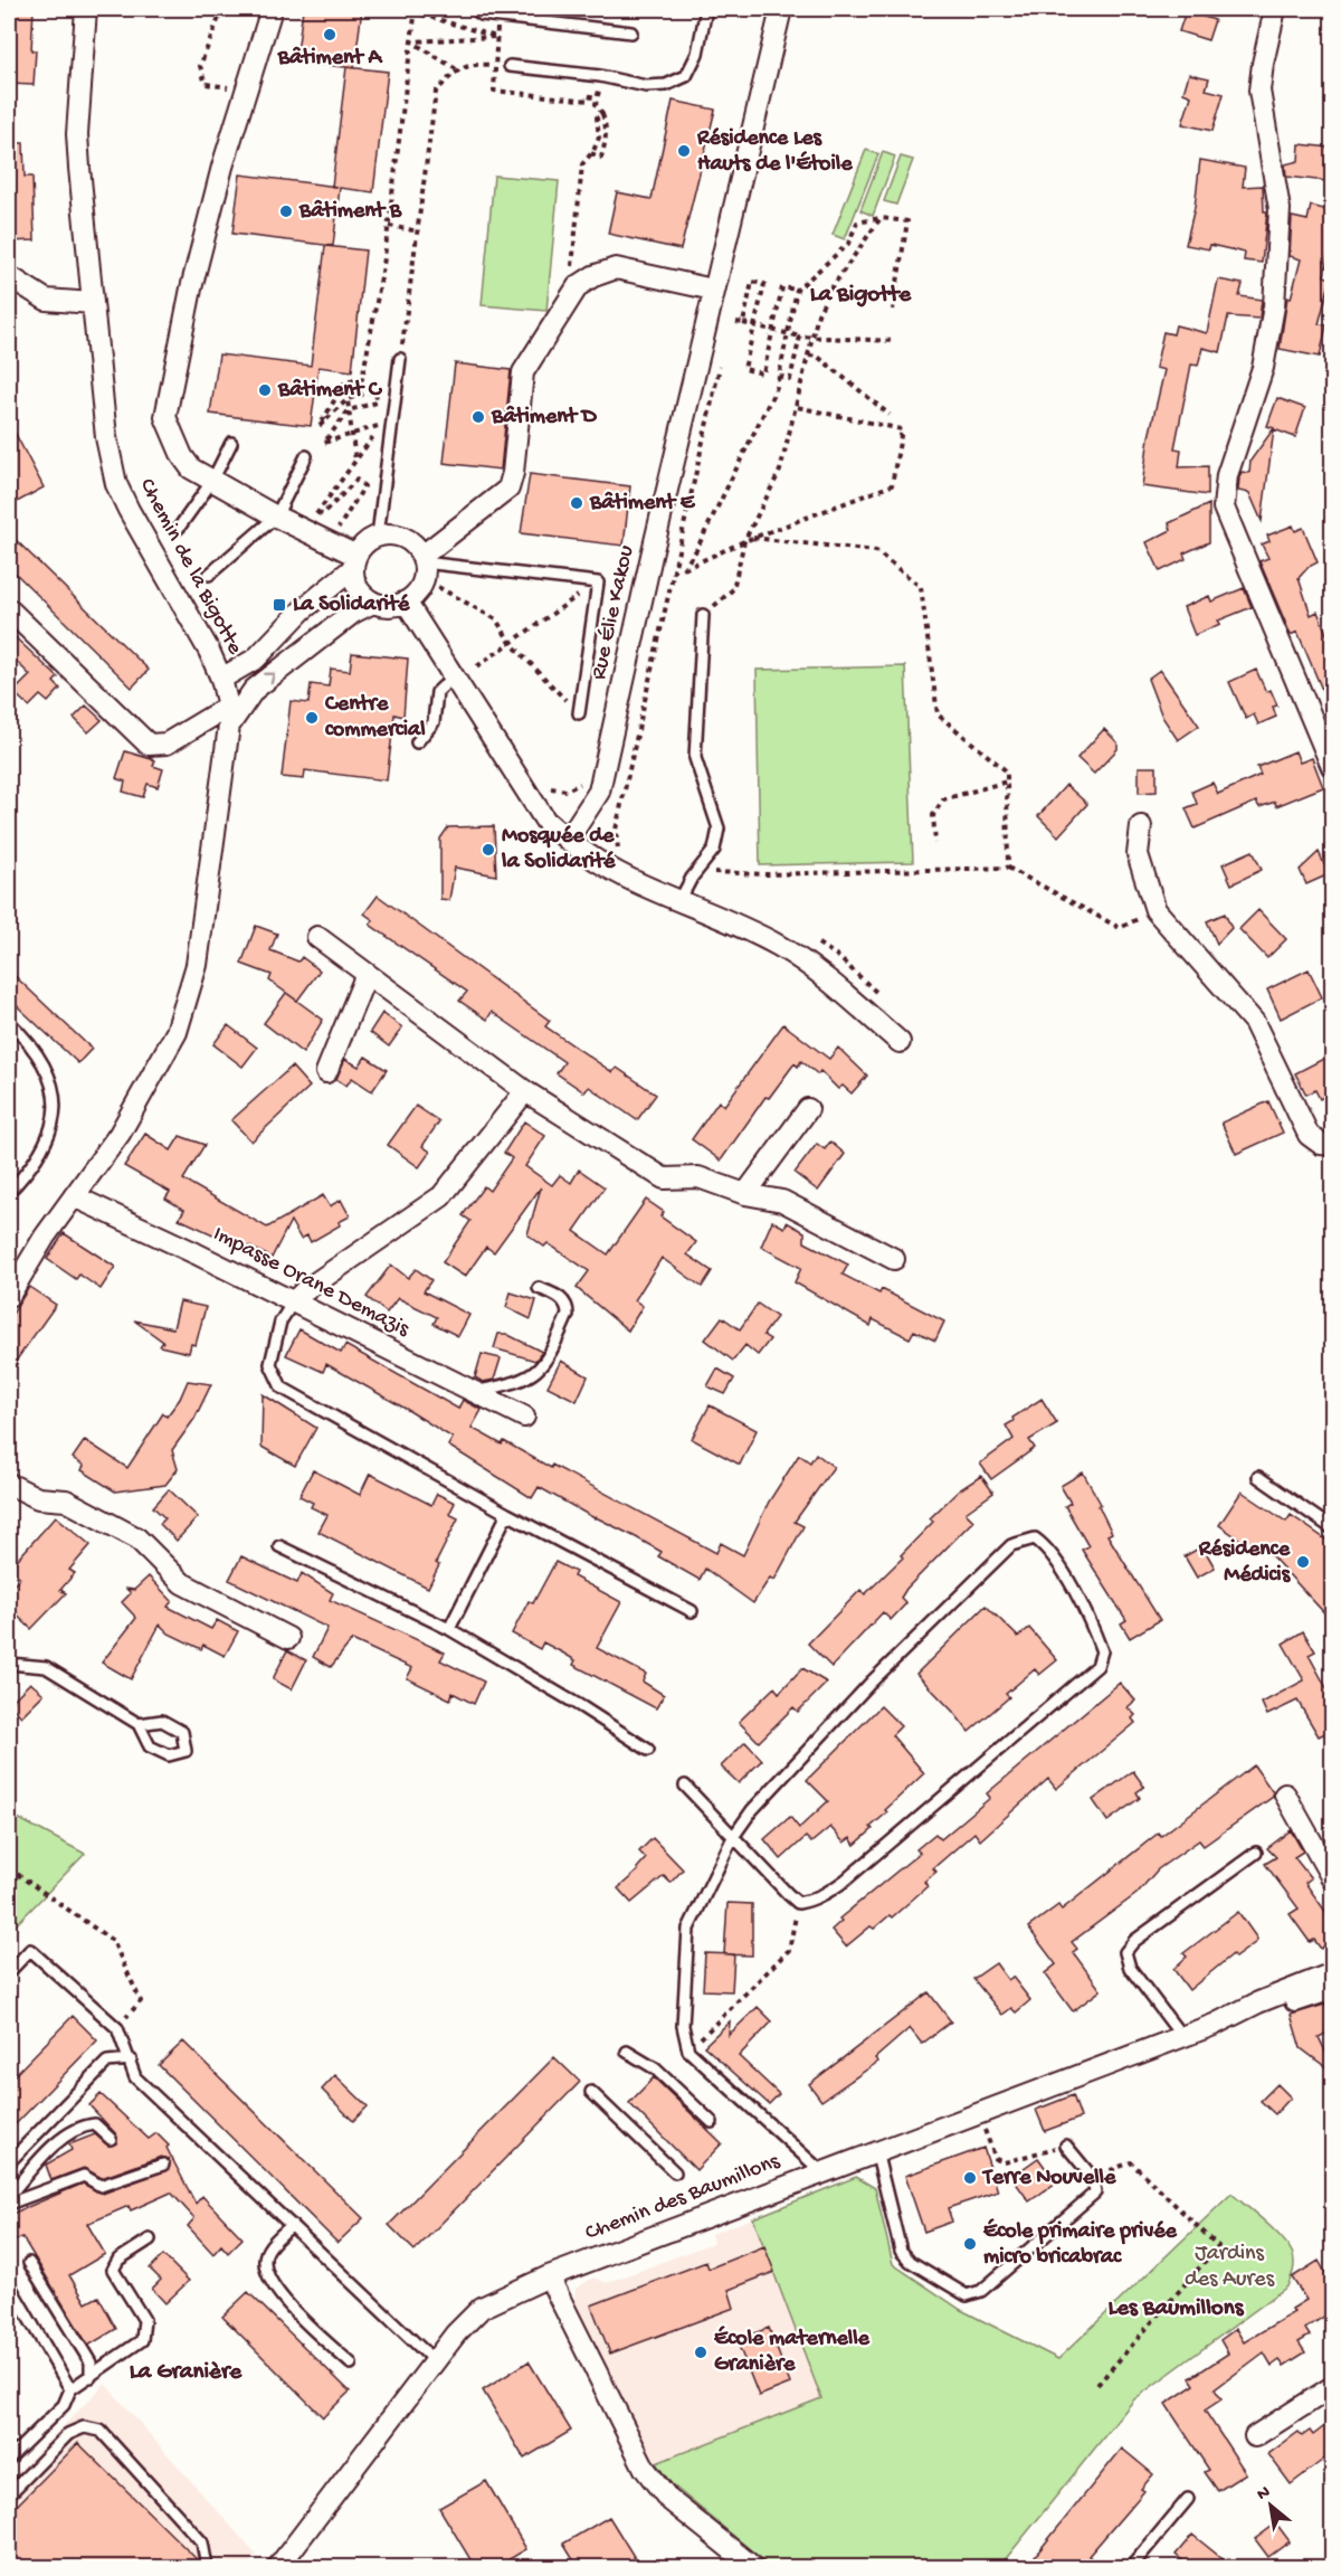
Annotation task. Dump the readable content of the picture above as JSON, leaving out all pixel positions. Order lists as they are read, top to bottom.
{
  "streets": {
    "street": [
      "Chemin de la Bigotte",
      "Rue Élie Kakou",
      "Impasse Orane Demazis",
      "Chemin des Baumillons"
    ]
  },
  "crossings": [
    ["Chemin de la Bigotte", "Impasse Orane Demazis"]
  ],
  "districts": ["La Bigotte", "Les Baumillons", "La Granière"],
  "parks": ["Jardins des Aures"],
  "places": {
    "other": [
      "Bâtiment A",
      "Résidence Les Hauts de l'Étoile",
      "Bâtiment B",
      "Bâtiment C",
      "Bâtiment D",
      "Bâtiment E",
      "Centre commercial",
      "Mosquée de la Solidarité",
      "Résidence Médicis",
      "Terre Nouvelle",
      "École primaire privée micro bricabrac",
      "École maternelle Granière"
    ],
    "transit": ["La Solidarité"]
  },
  "north": "top left"
}
